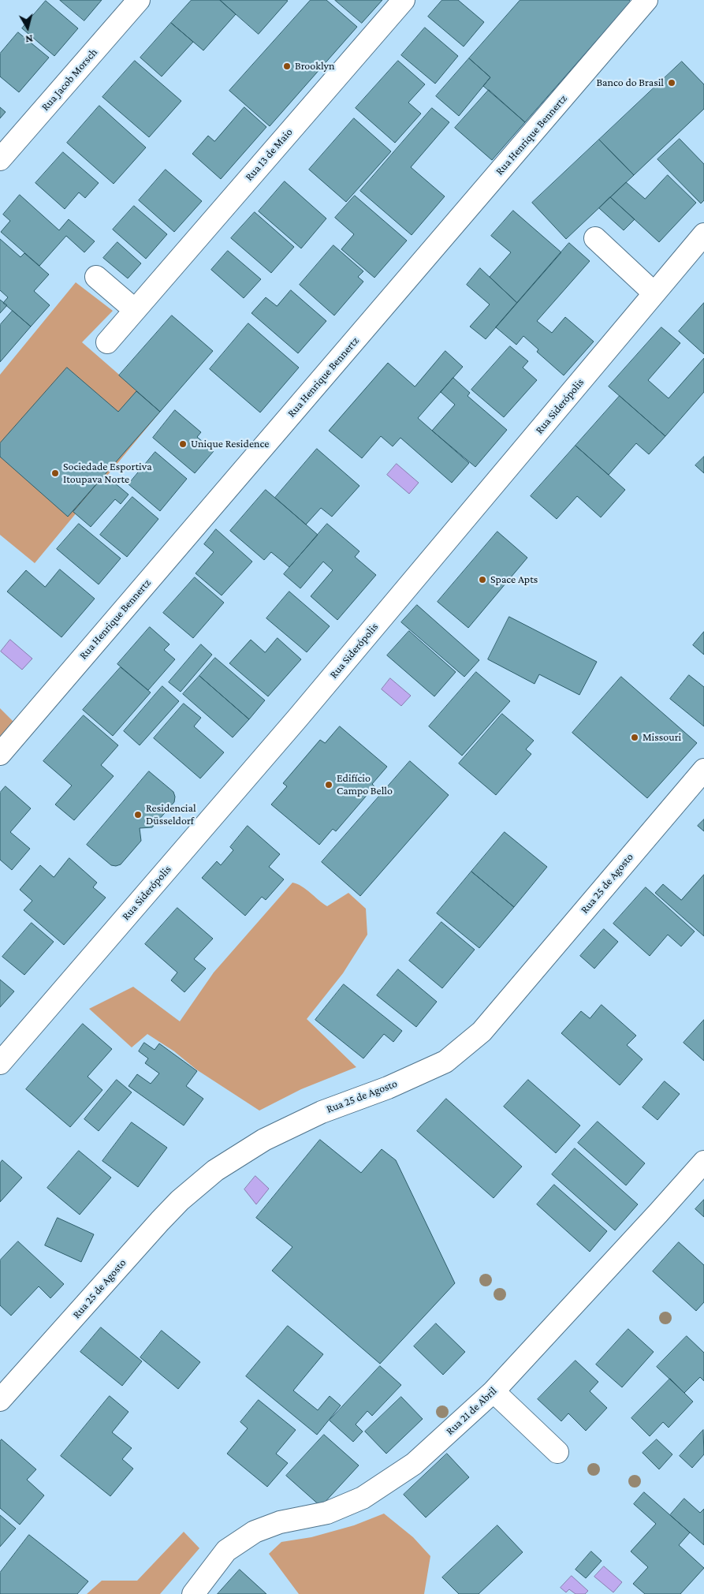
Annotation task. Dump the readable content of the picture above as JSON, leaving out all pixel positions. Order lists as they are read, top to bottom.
{
  "streets": {
    "street": [
      "Rua Jacob Morsch",
      "Rua Henrique Bennertz",
      "Rua 13 de Maio",
      "Rua Siderópolis",
      "Rua 25 de Agosto",
      "Rua 21 de Abril"
    ]
  },
  "places": [
    "Brooklyn",
    "Banco do Brasil",
    "Unique Residence",
    "Sociedade Esportiva Itoupava Norte",
    "Space Apts",
    "Missouri",
    "Edifício Campo Bello",
    "Residencial Düsseldorf"
  ],
  "north": "bottom"
}
